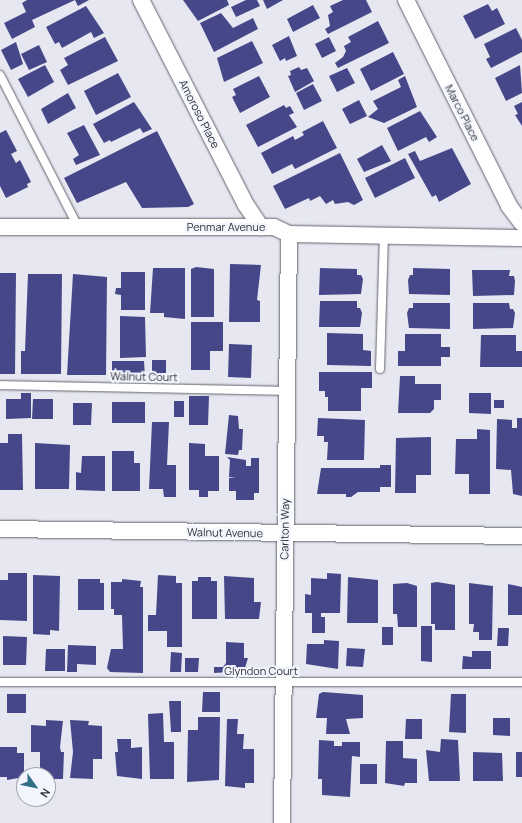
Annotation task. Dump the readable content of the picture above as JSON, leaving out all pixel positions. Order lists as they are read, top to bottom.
{
  "streets": {
    "street": [
      "Marco Place",
      "Amoroso Place",
      "Penmar Avenue",
      "Carlton Way",
      "Walnut Avenue"
    ],
    "lane": ["Walnut Court", "Glyndon Court"]
  },
  "crossings": [
    ["Amoroso Place", "Penmar Avenue"],
    ["Penmar Avenue", "Carlton Way"],
    ["Walnut Court", "Carlton Way"],
    ["Carlton Way", "Walnut Avenue"],
    ["Carlton Way", "Glyndon Court"]
  ],
  "north": "bottom right"
}
